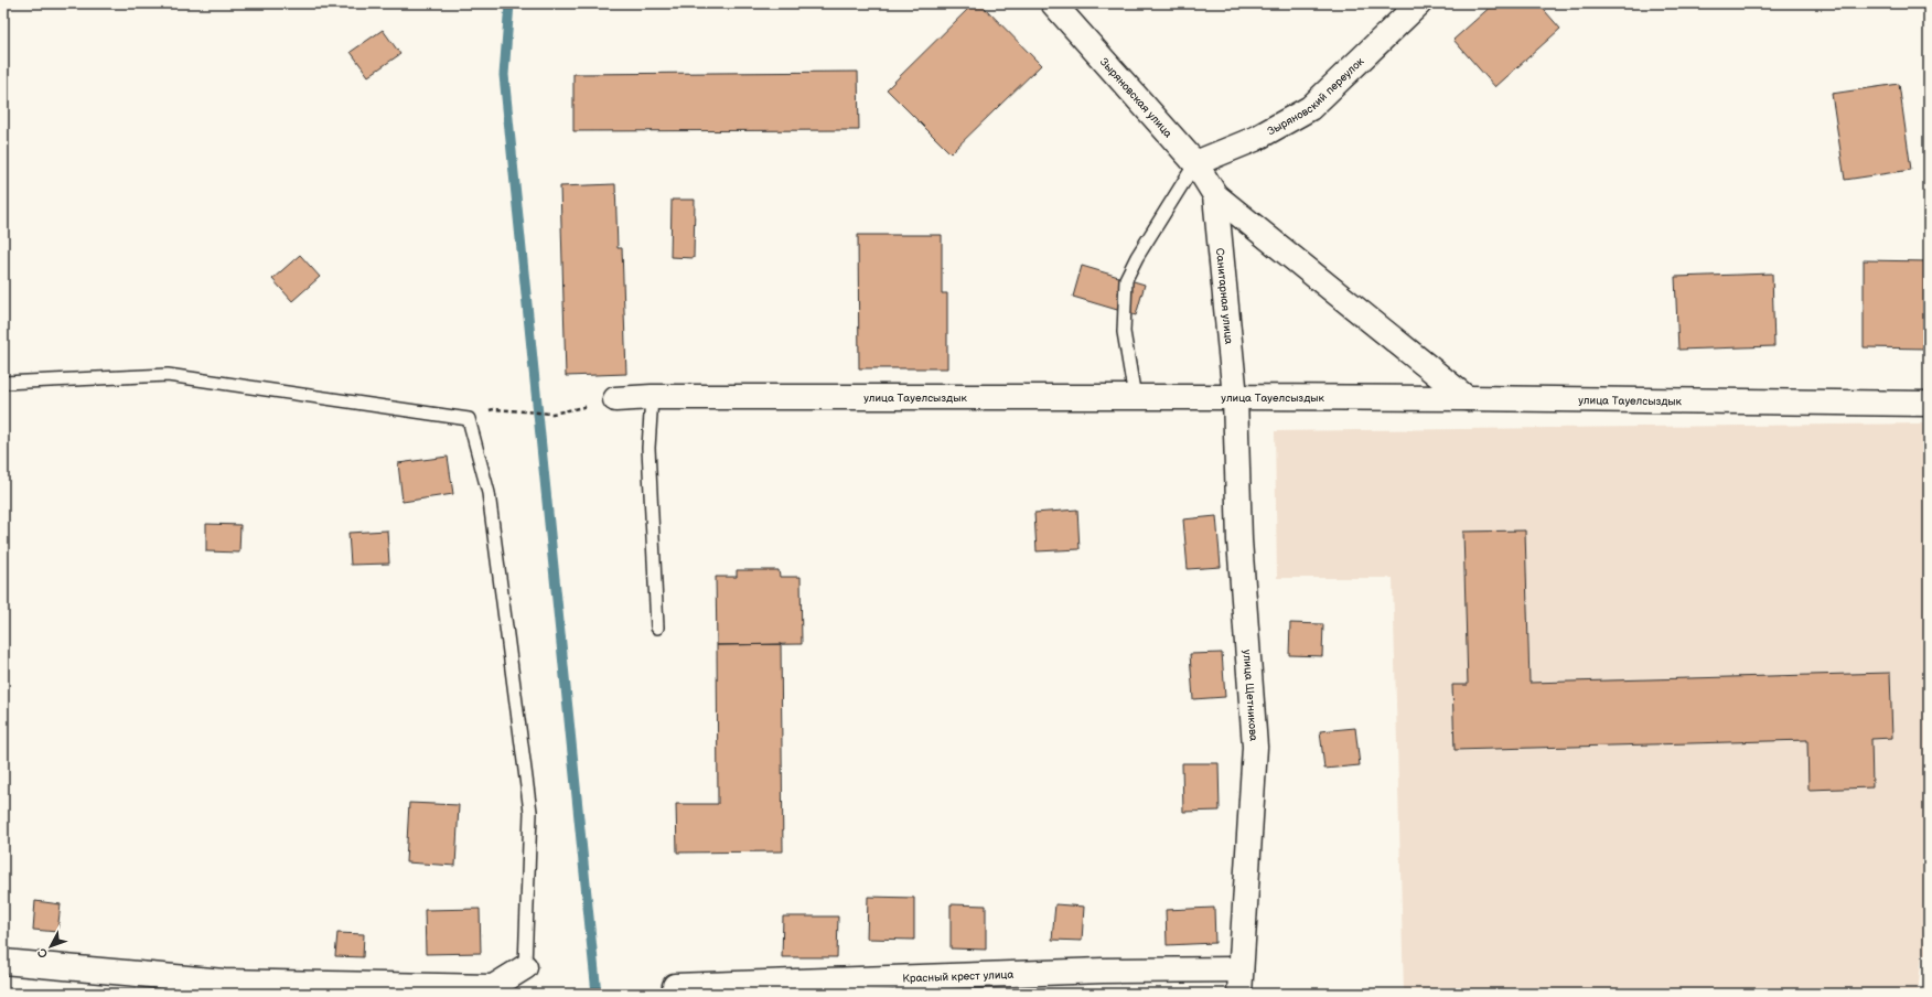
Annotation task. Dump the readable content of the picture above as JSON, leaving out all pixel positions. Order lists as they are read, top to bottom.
{
  "streets": {
    "street": [
      "Зыряновский переулок",
      "Зыряновская улица",
      "Санитарная улица",
      "улица Тауелсыздык",
      "улица Щетникова",
      "Красный крест улица"
    ]
  },
  "crossings": [
    ["Зыряновский переулок", "Зыряновская улица"],
    ["Зыряновская улица", "Санитарная улица"],
    ["Санитарная улица", "улица Тауелсыздык"],
    ["Санитарная улица", "улица Щетникова"],
    ["улица Тауелсыздык", "улица Щетникова"],
    ["улица Щетникова", "Красный крест улица"]
  ],
  "north": "bottom left"
}
